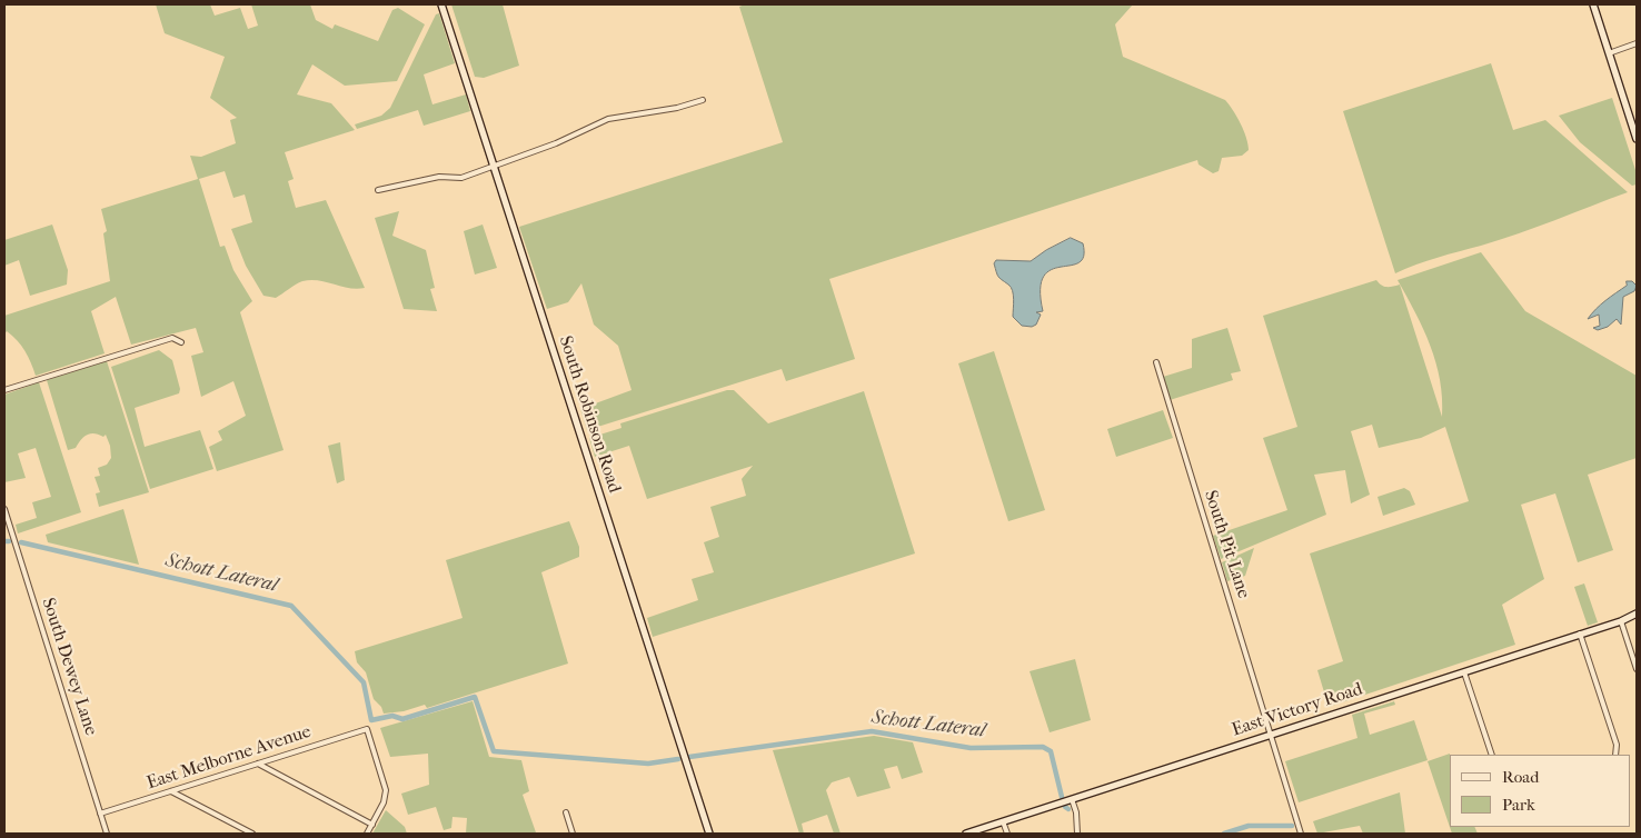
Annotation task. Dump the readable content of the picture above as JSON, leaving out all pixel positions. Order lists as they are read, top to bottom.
{
  "streets": {
    "street": [
      "South Robinson Road",
      "South Pit Lane",
      "South Dewey Lane",
      "East Victory Road",
      "East Melborne Avenue"
    ]
  },
  "crossings": [
    ["South Pit Lane", "East Victory Road"],
    ["South Dewey Lane", "East Melborne Avenue"]
  ],
  "water": ["Schott Lateral"],
  "legend": ["Road", "Park"]
}
